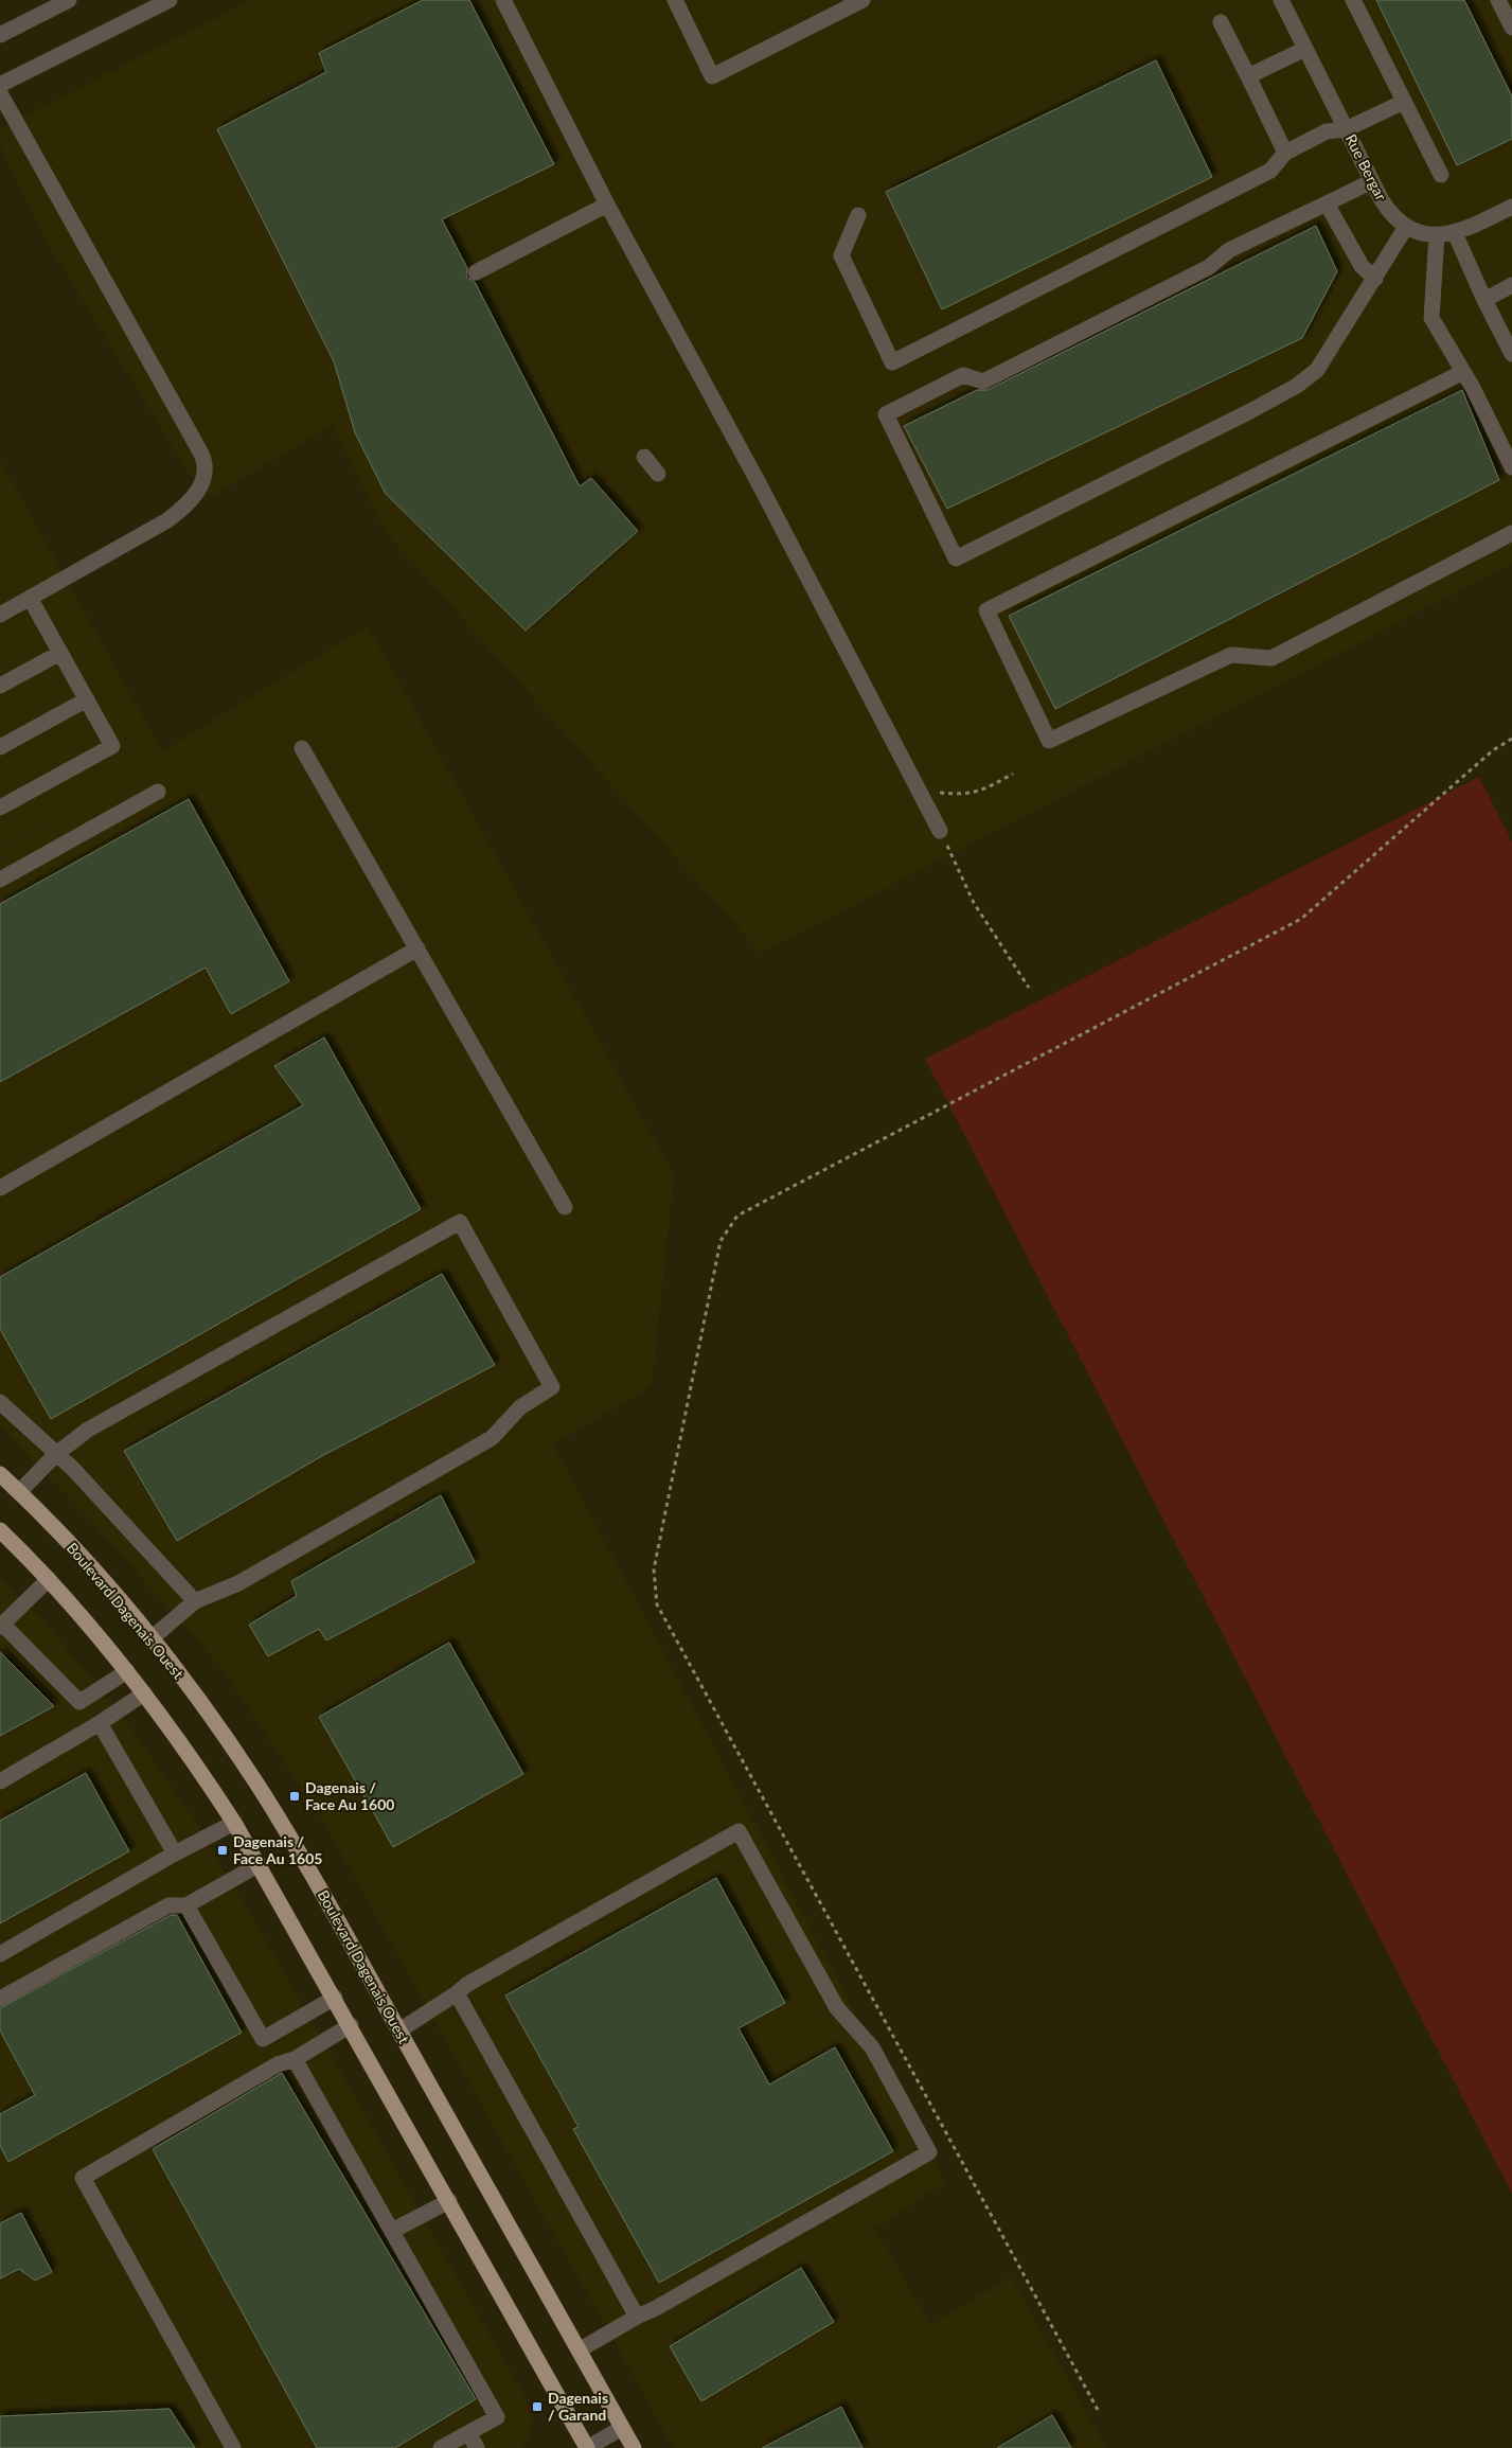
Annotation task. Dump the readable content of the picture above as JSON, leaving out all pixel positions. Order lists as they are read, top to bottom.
{
  "streets": {
    "main road": ["Boulevard Dagenais Ouest"],
    "street": ["Rue Bergar"]
  },
  "places": {
    "transit": ["Dagenais / Face Au 1600", "Dagenais / Face Au 1605", "Dagenais / Garand"]
  }
}
